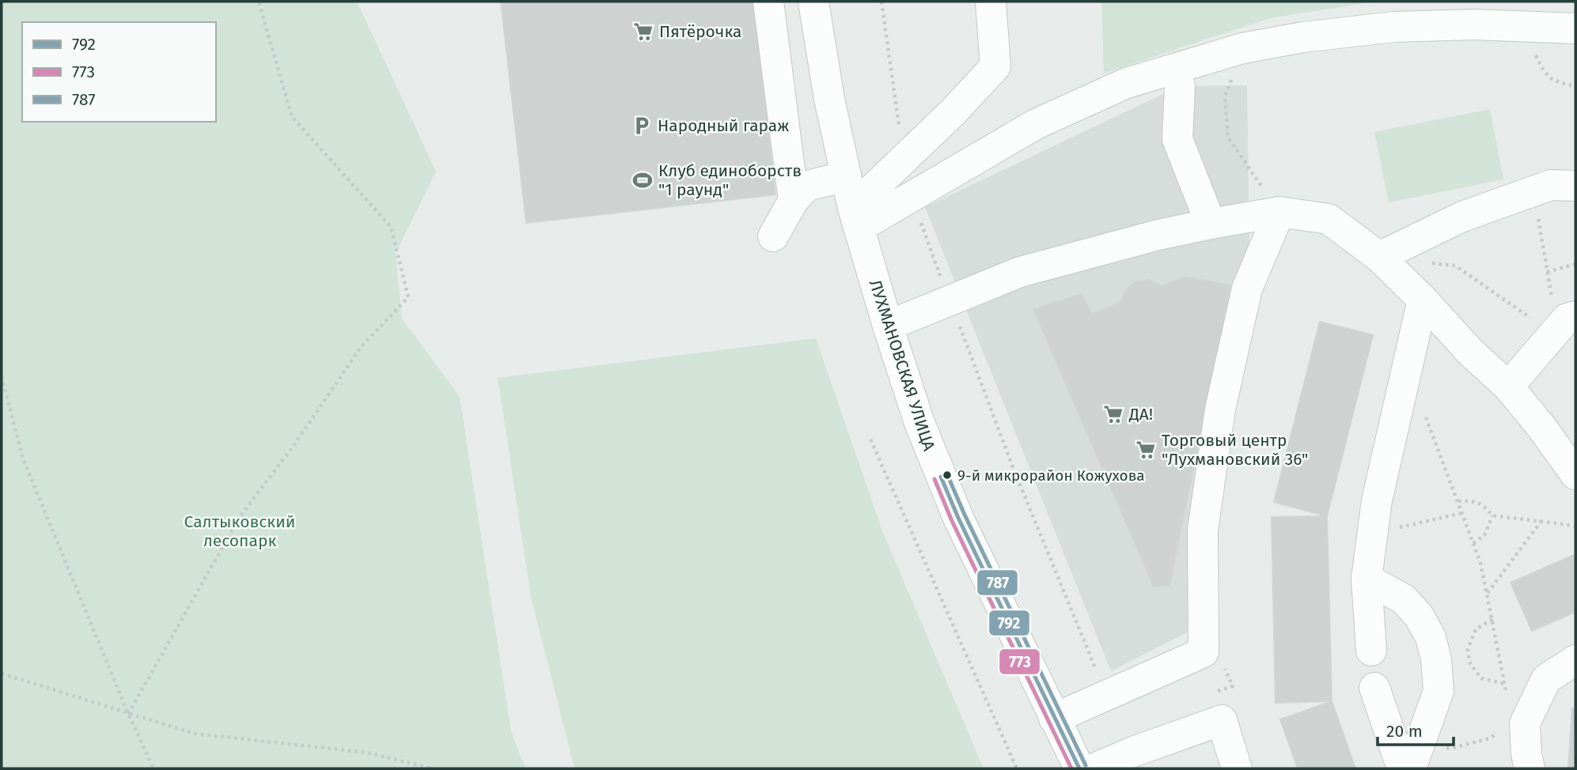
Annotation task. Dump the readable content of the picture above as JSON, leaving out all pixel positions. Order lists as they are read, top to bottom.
{
  "streets": {
    "street": ["ЛУХМАНОВСКАЯ УЛИЦА"]
  },
  "parks": ["Салтыковский лесопарк"],
  "places": {
    "supermarket": ["Пятёрочка", "ДА!", "Торговый центр \"Лухмановский 36\""],
    "parking": ["Народный гараж"],
    "sports": ["Клуб единоборств \"1 раунд\""],
    "other": ["9-й микрорайон Кожухова"]
  },
  "lines": ["transit line 787", "transit line 792", "transit line 773"],
  "legend": ["792", "773", "787"],
  "scale_bar": "20 m"
}
